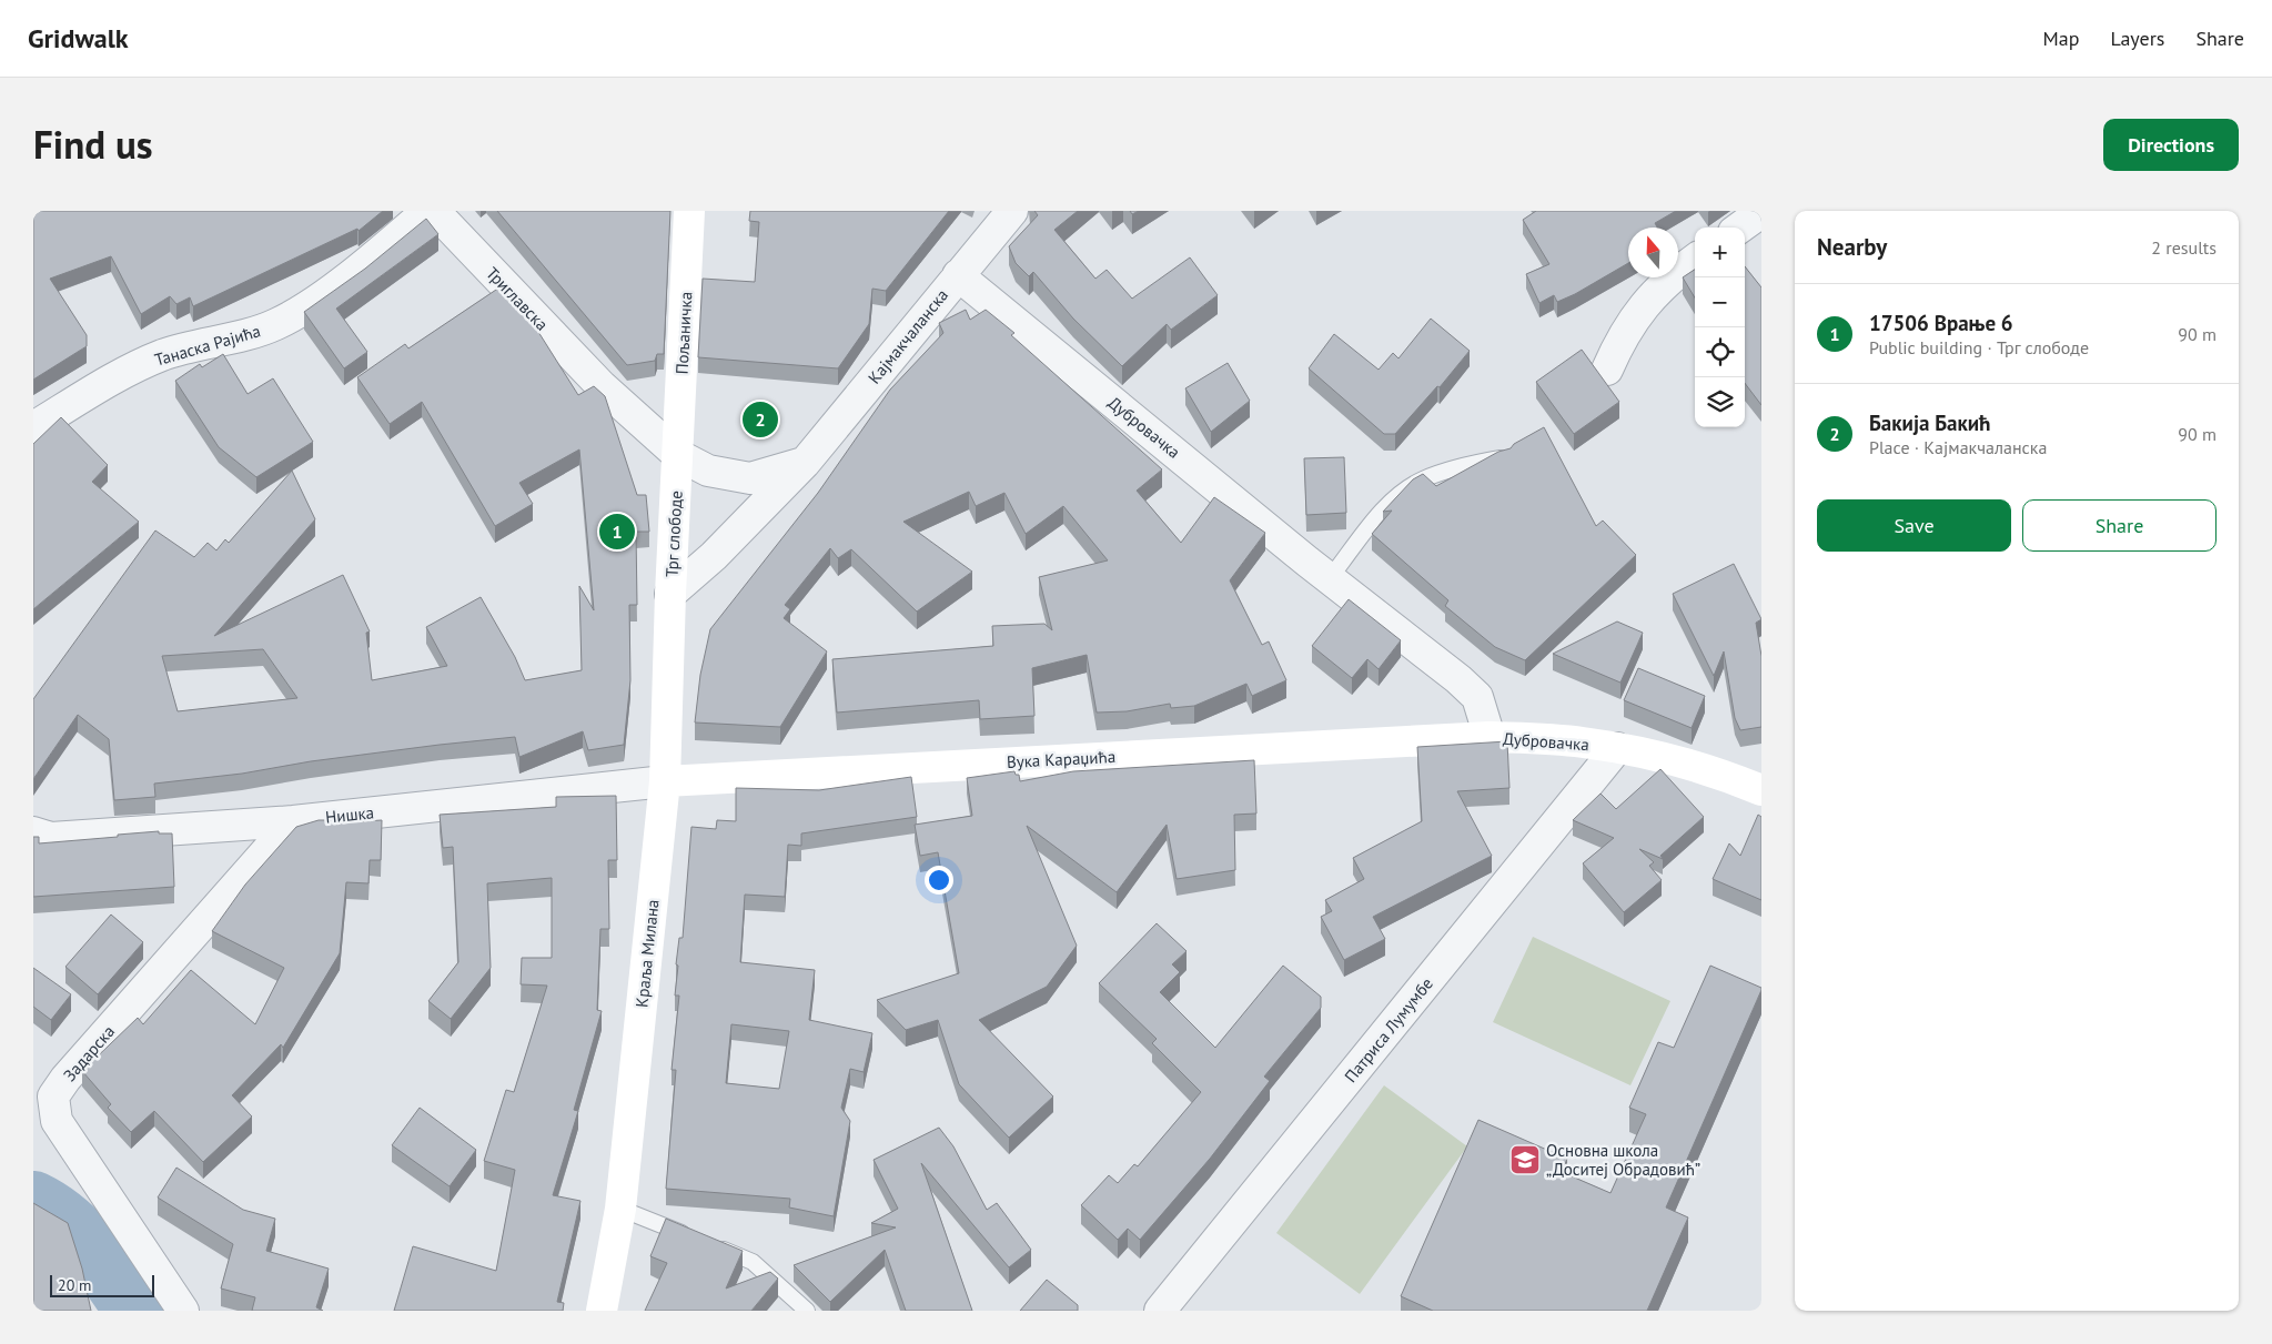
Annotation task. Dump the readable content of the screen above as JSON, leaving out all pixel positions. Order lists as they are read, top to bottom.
{
  "streets": {
    "main road": [
      "Пољаничка",
      "Дубровачка",
      "Трг слободе",
      "Вука Караџића",
      "Краља Милана"
    ],
    "street": [
      "Триглавска",
      "Кајмакчаланска",
      "Танаска Рајића",
      "Нишка",
      "Патриса Лумумбе",
      "Задарска"
    ]
  },
  "crossings": [
    ["Триглавска", "Пољаничка"],
    ["Триглавска", "Трг слободе"],
    ["Пољаничка", "Трг слободе"],
    ["Кајмакчаланска", "Дубровачка"],
    ["Кајмакчаланска", "Трг слободе"],
    ["Дубровачка", "Вука Караџића"],
    ["Дубровачка", "Патриса Лумумбе"],
    ["Трг слободе", "Краља Милана"],
    ["Вука Караџића", "Нишка"],
    ["Вука Караџића", "Краља Милана"],
    ["Нишка", "Краља Милана"],
    ["Нишка", "Задарска"]
  ],
  "places": {
    "school or university": ["Основна школа „Доситеј Обрадовић”"]
  },
  "scale_bar": "20 m",
  "north": "top",
  "page": {
    "header": "Gridwalk",
    "nav": ["Map", "Layers", "Share"],
    "title": "Find us",
    "buttons": [
      "Directions",
      ["Save", "Share"]
    ],
    "heading": ["Nearby", "2 results"],
    "map_buttons": ["+", "−"],
    "list": [
      {
        "mark": "1",
        "name": "17506 Врање 6",
        "note": "Public building · Трг слободе",
        "value": "90 m"
      },
      {
        "mark": "2",
        "name": "Бакија Бакић",
        "note": "Place · Кајмакчаланска",
        "value": "90 m"
      }
    ],
    "pins": ["2", "1"],
    "scale": "20 m"
  }
}
